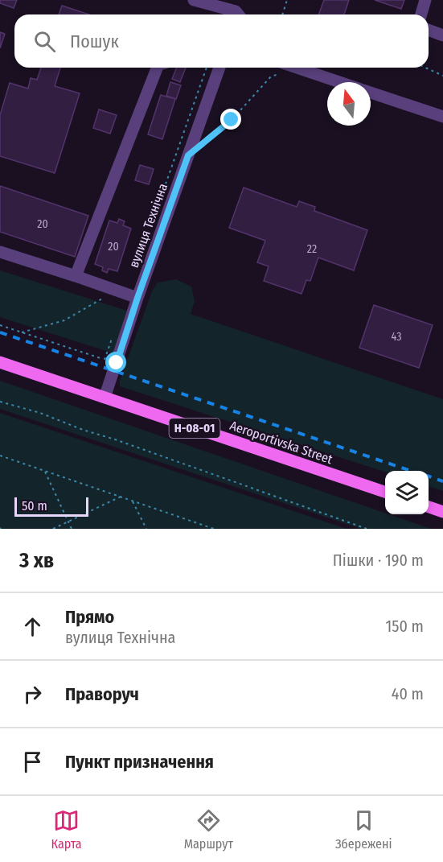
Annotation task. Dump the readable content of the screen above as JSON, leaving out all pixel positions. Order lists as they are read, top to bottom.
{
  "streets": {
    "main road": ["Н-08-01", "Aeroportivska Street"],
    "street": ["вулиця Технічна"]
  },
  "crossings": [
    ["вулиця Технічна", "Aeroportivska Street"]
  ],
  "house_numbers": [
    "20",
    "20",
    "22",
    "43"
  ],
  "scale_bar": "50 m",
  "north": "top",
  "page": {
    "search": "Пошук",
    "scale": "50 m",
    "heading": ["3 хв", "Пішки · 190 m"],
    "list": [
      ["Прямо", "вулиця Технічна", "150 m"],
      ["Праворуч", "40 m"],
      "Пункт призначення"
    ],
    "nav": ["Карта", "Маршрут", "Збережені"]
  }
}
